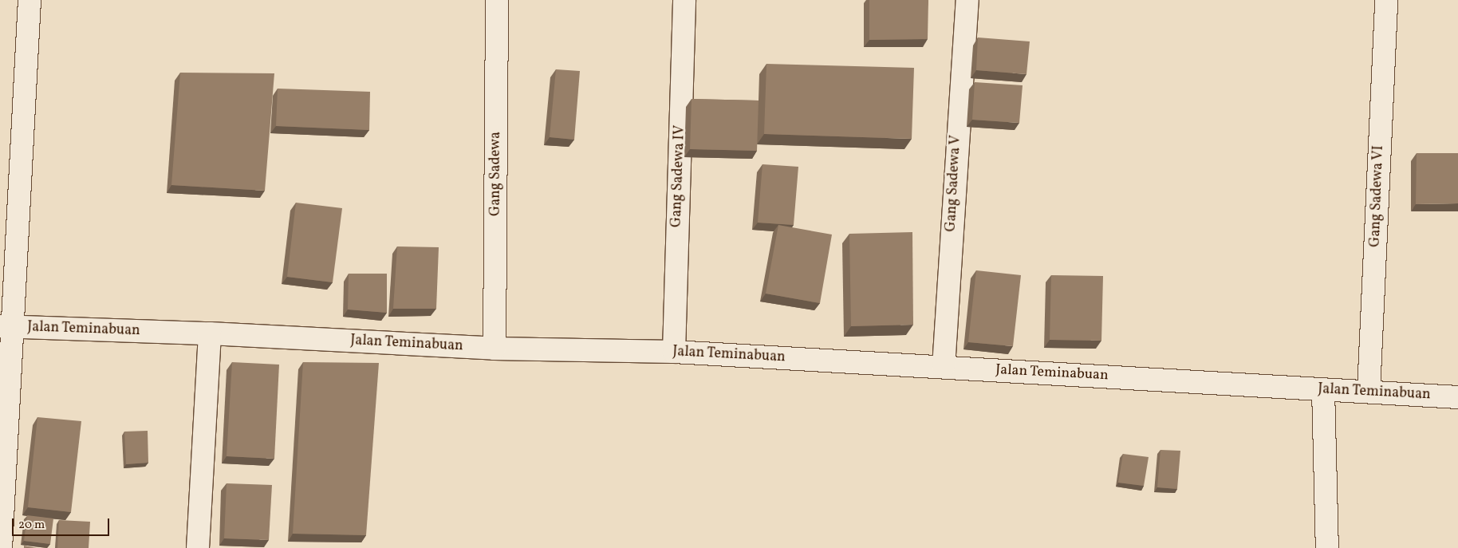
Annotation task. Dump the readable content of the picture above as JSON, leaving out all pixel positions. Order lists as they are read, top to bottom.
{
  "streets": {
    "street": [
      "Gang Sadewa",
      "Gang Sadewa IV",
      "Gang Sadewa V",
      "Gang Sadewa VI",
      "Jalan Teminabuan"
    ]
  },
  "crossings": [
    ["Gang Sadewa", "Jalan Teminabuan"],
    ["Gang Sadewa IV", "Jalan Teminabuan"],
    ["Gang Sadewa V", "Jalan Teminabuan"],
    ["Gang Sadewa VI", "Jalan Teminabuan"]
  ],
  "scale_bar": "20 m"
}
